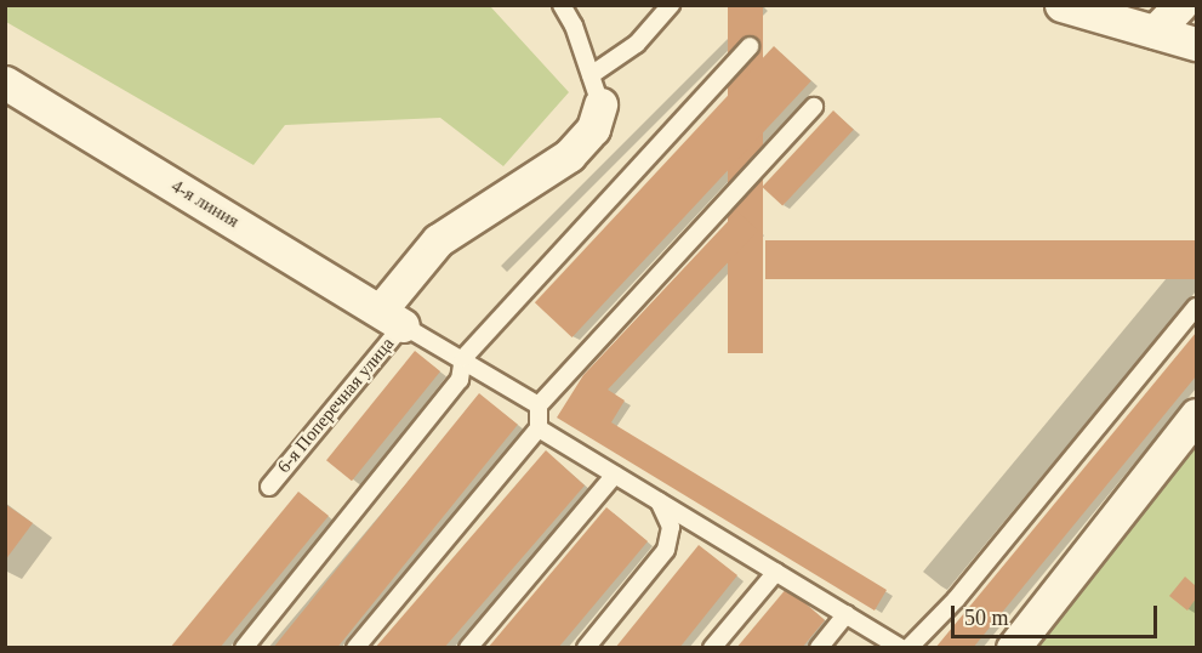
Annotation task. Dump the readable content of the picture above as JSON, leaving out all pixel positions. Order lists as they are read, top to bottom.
{
  "streets": {
    "street": ["4-я линия", "6-я Поперечная улица"]
  },
  "crossings": [
    ["4-я линия", "6-я Поперечная улица"]
  ],
  "scale_bar": "50 m"
}
